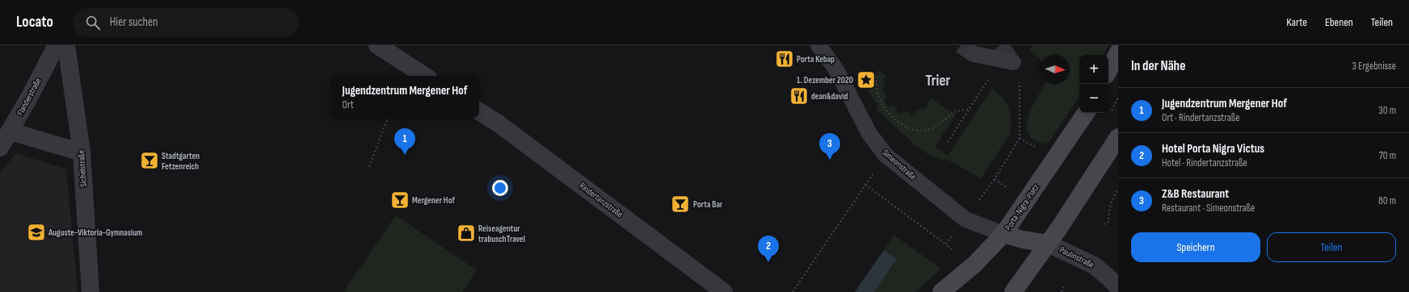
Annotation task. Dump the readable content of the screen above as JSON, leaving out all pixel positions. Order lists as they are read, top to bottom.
{
  "streets": {
    "main road": ["Porta-Nigra-Platz"],
    "street": [
      "Flanderstraße",
      "Simeonstraße",
      "Sichelstraße",
      "Rindertanzstraße",
      "Paulinstraße"
    ]
  },
  "crossings": [
    ["Simeonstraße", "Porta-Nigra-Platz"]
  ],
  "districts": ["Trier"],
  "places": {
    "restaurant": ["Porta Kebap", "dean&david"],
    "place": ["1. Dezember 2020"],
    "bar": ["Stadtgarten Fetzenreich", "Mergener Hof", "Porta Bar"],
    "school or university": ["Auguste-Viktoria-Gymnasium"],
    "shop": ["Reiseagentur trabuschTravel"]
  },
  "north": "right",
  "page": {
    "header": "Locato",
    "search": "Hier suchen",
    "nav": ["Karte", "Ebenen", "Teilen"],
    "heading": ["In der Nähe", "3 Ergebnisse"],
    "map_buttons": ["+", "−"],
    "popup": ["Jugendzentrum Mergener Hof", "Ort"],
    "list": [
      {
        "mark": "1",
        "name": "Jugendzentrum Mergener Hof",
        "note": "Ort · Rindertanzstraße",
        "value": "30 m"
      },
      {
        "mark": "2",
        "name": "Hotel Porta Nigra Victus",
        "note": "Hotel · Rindertanzstraße",
        "value": "70 m"
      },
      {
        "mark": "3",
        "name": "Z&B Restaurant",
        "note": "Restaurant · Simeonstraße",
        "value": "80 m"
      }
    ],
    "pins": ["1", "3", "2"],
    "buttons": ["Speichern", "Teilen"]
  }
}
